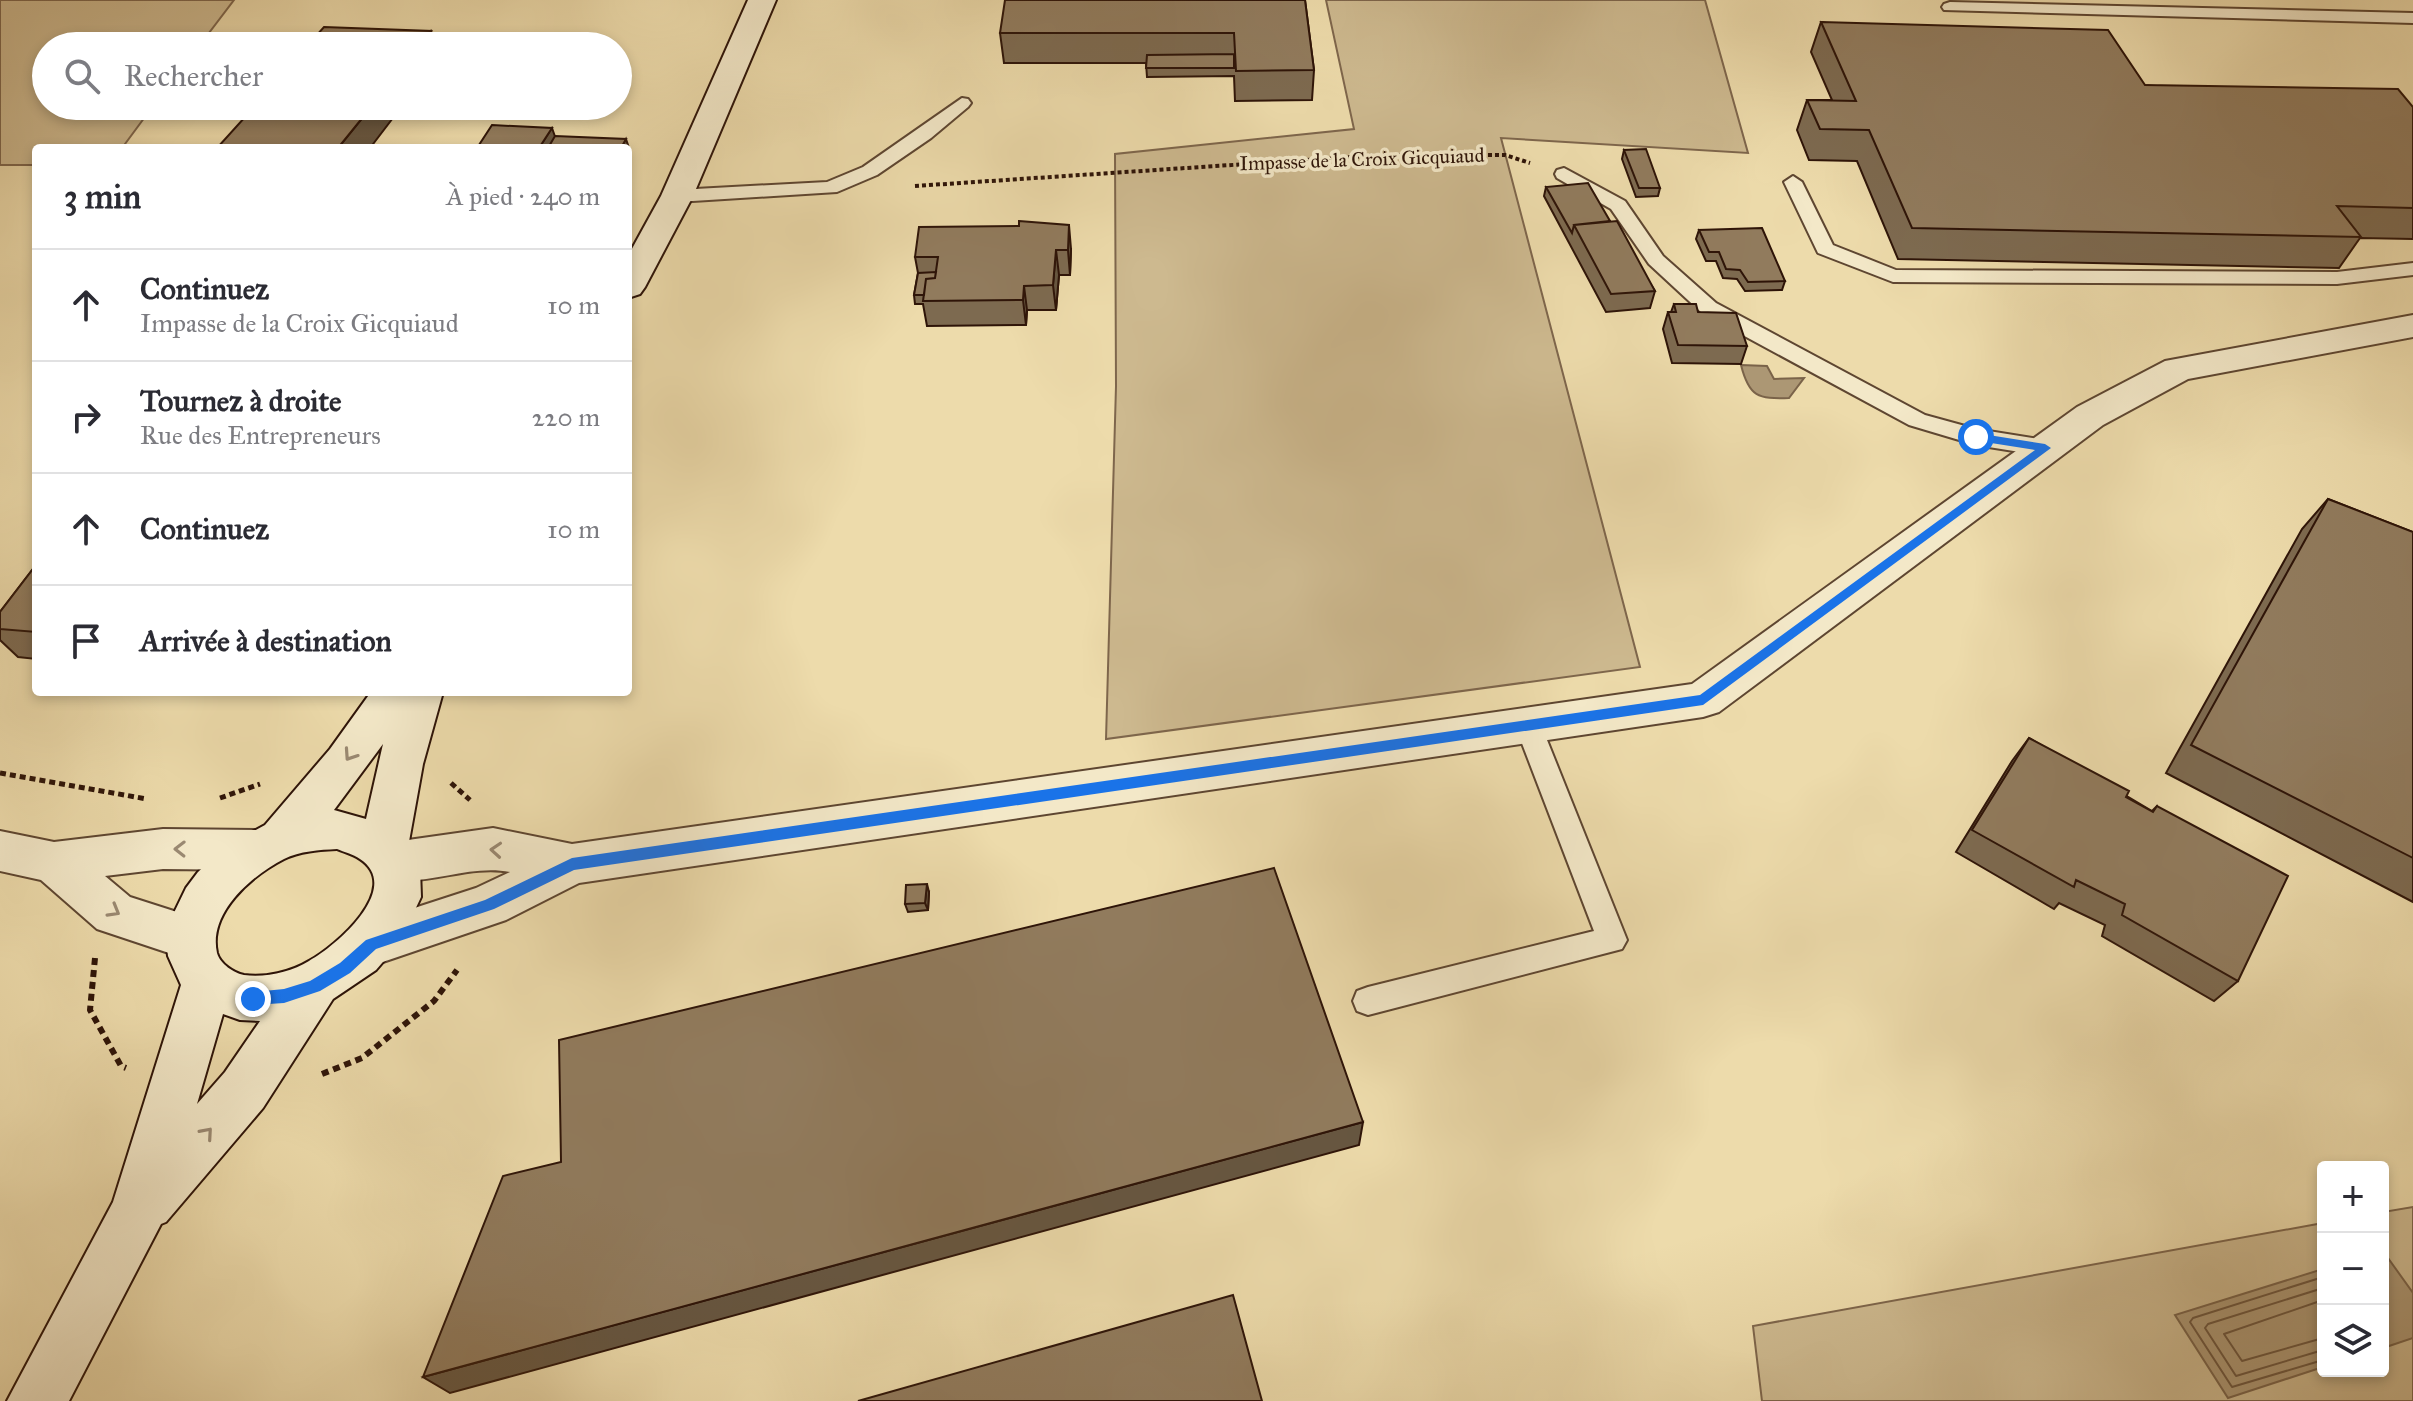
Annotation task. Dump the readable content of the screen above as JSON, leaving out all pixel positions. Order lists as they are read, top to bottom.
{
  "streets": {
    "path": ["Impasse de la Croix Gicquiaud"]
  },
  "page": {
    "search": "Rechercher",
    "heading": ["3 min", "À pied · 240 m"],
    "list": [
      ["Continuez", "Impasse de la Croix Gicquiaud", "10 m"],
      ["Tournez à droite", "Rue des Entrepreneurs", "220 m"],
      ["Continuez", "10 m"],
      "Arrivée à destination"
    ],
    "map_buttons": ["+", "−"]
  }
}
